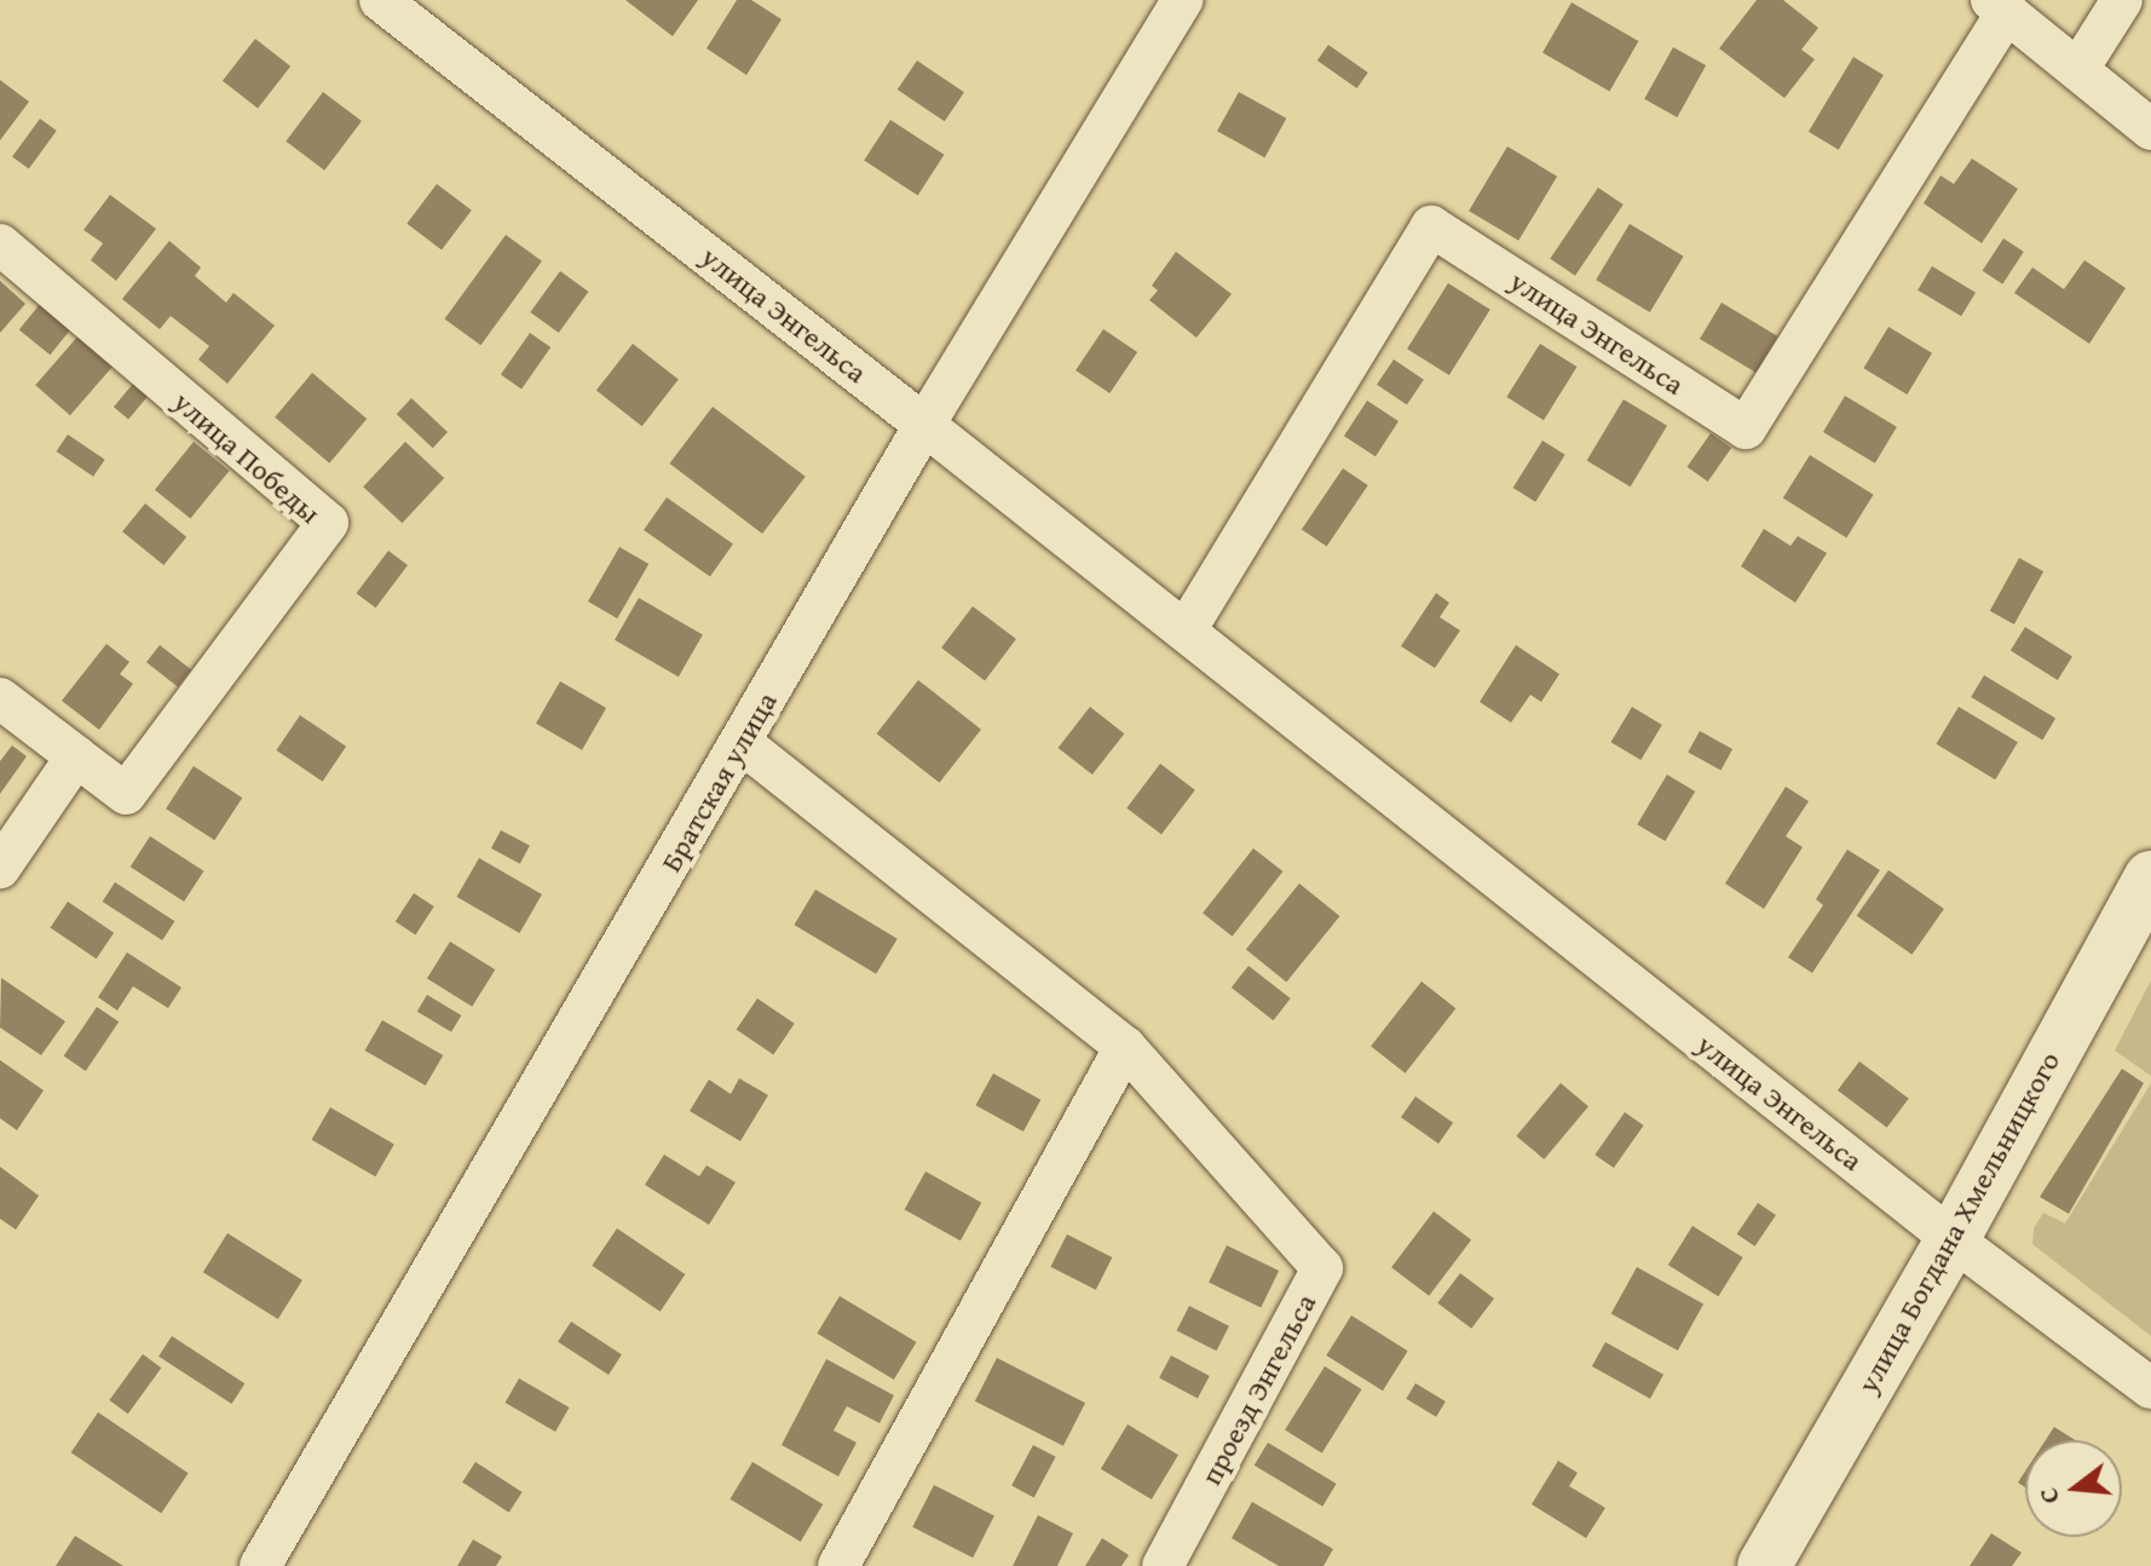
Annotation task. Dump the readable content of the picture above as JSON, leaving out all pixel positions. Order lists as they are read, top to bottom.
{
  "streets": {
    "street": [
      "улица Энгельса",
      "улица Победы",
      "Братская улица",
      "улица Богдана Хмельницкого",
      "проезд Энгельса"
    ]
  },
  "crossings": [
    ["улица Энгельса", "Братская улица"],
    ["улица Энгельса", "улица Богдана Хмельницкого"],
    ["Братская улица", "проезд Энгельса"]
  ],
  "north": "left"
}
